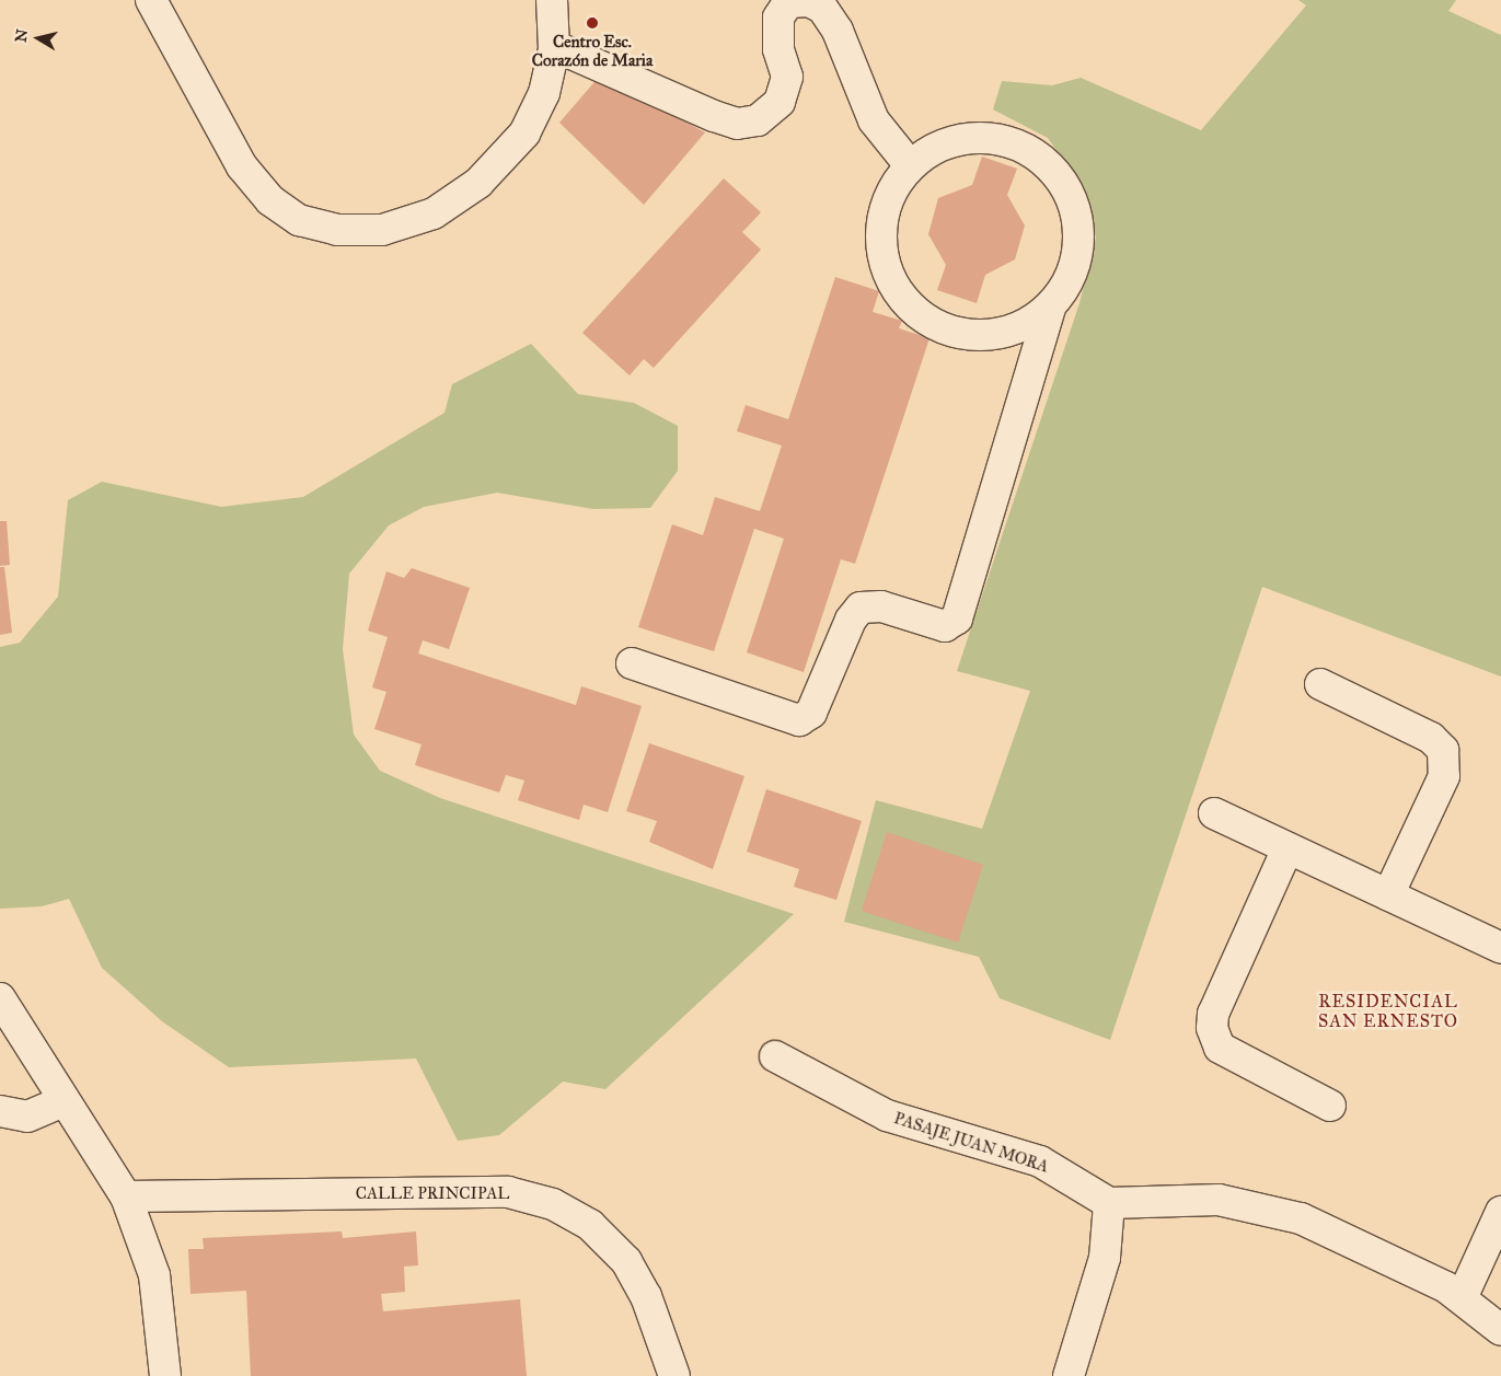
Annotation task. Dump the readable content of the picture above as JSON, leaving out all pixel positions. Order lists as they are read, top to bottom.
{
  "streets": {
    "street": ["PASAJE JUAN MORA", "CALLE PRINCIPAL"]
  },
  "districts": ["RESIDENCIAL SAN ERNESTO"],
  "places": ["Centro Esc. Corazón de Maria"],
  "north": "left"
}
